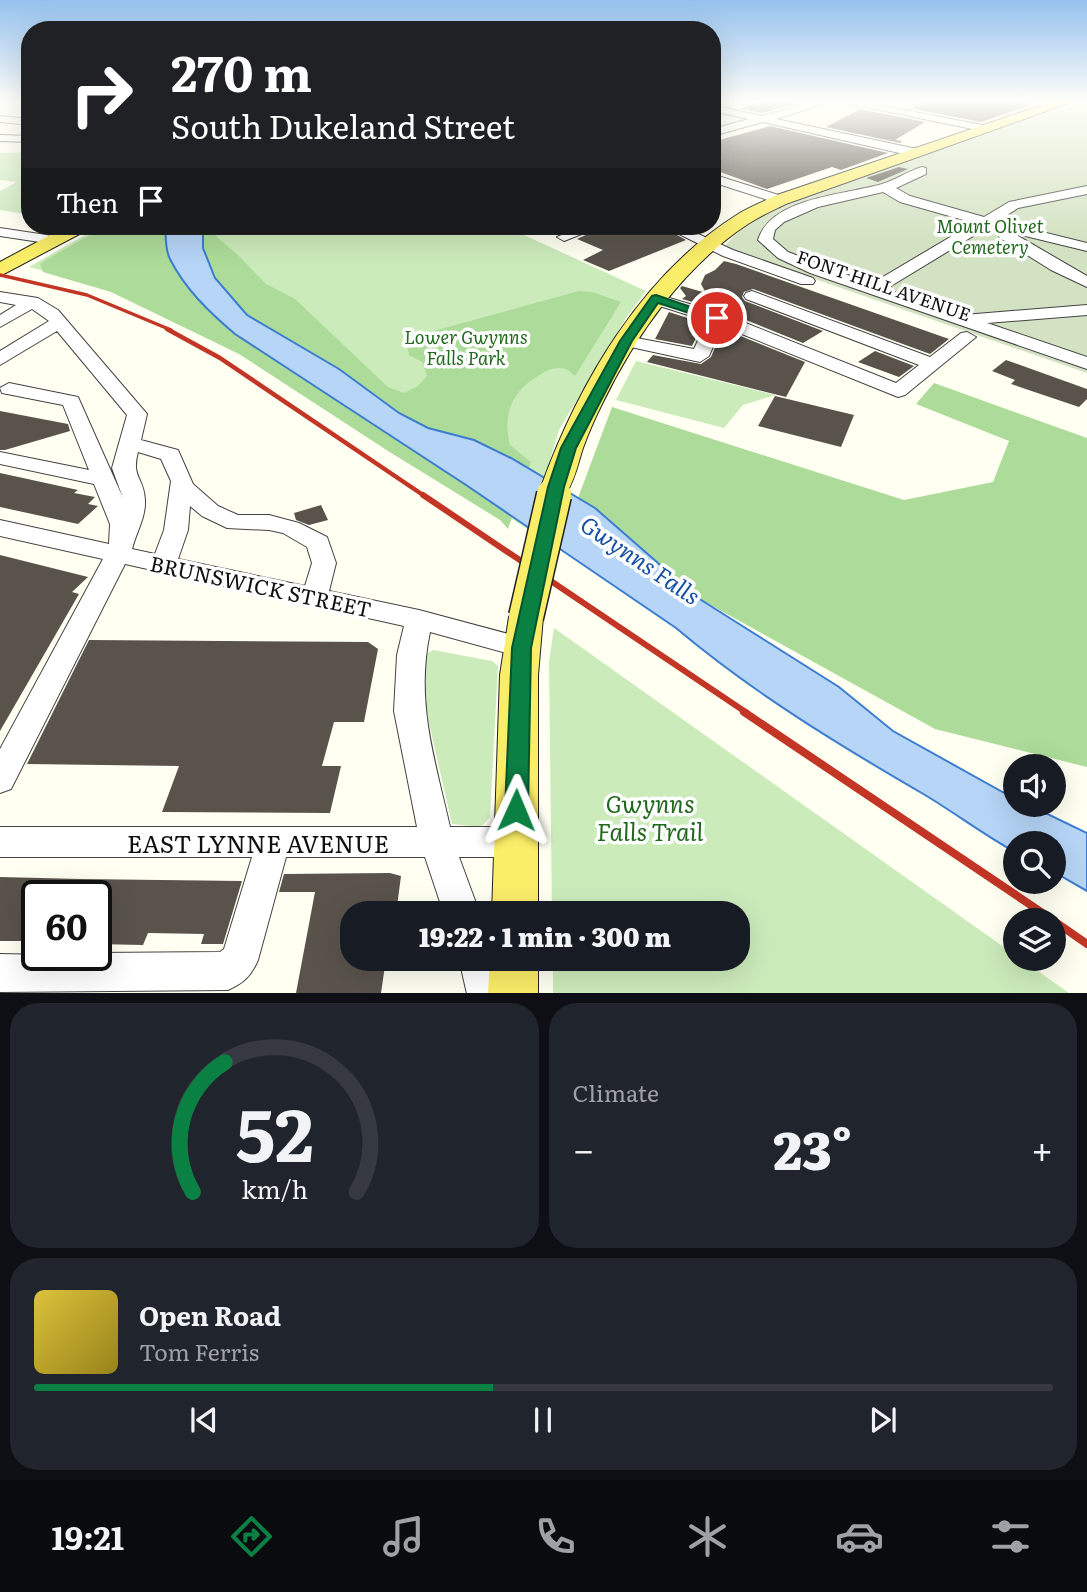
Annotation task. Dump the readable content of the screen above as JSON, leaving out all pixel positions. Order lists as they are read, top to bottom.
{
  "streets": {
    "street": ["FONT HILL AVENUE", "BRUNSWICK STREET", "EAST LYNNE AVENUE"]
  },
  "water": ["Gwynns Falls"],
  "parks": ["Mount Olivet Cemetery", "Lower Gwynns Falls Park", "Gwynns Falls Trail"],
  "page": {
    "turn": ["270 m", "South Dukeland Street"],
    "then": "Then",
    "limit": "60",
    "trip": "19:22 · 1 min · 300 m",
    "tile": "Climate",
    "heat": ["−", "23°", "+"],
    "song": ["Open Road", "Tom Ferris"],
    "tabs": "19:21",
    "gauge": ["52", "km/h"]
  }
}
